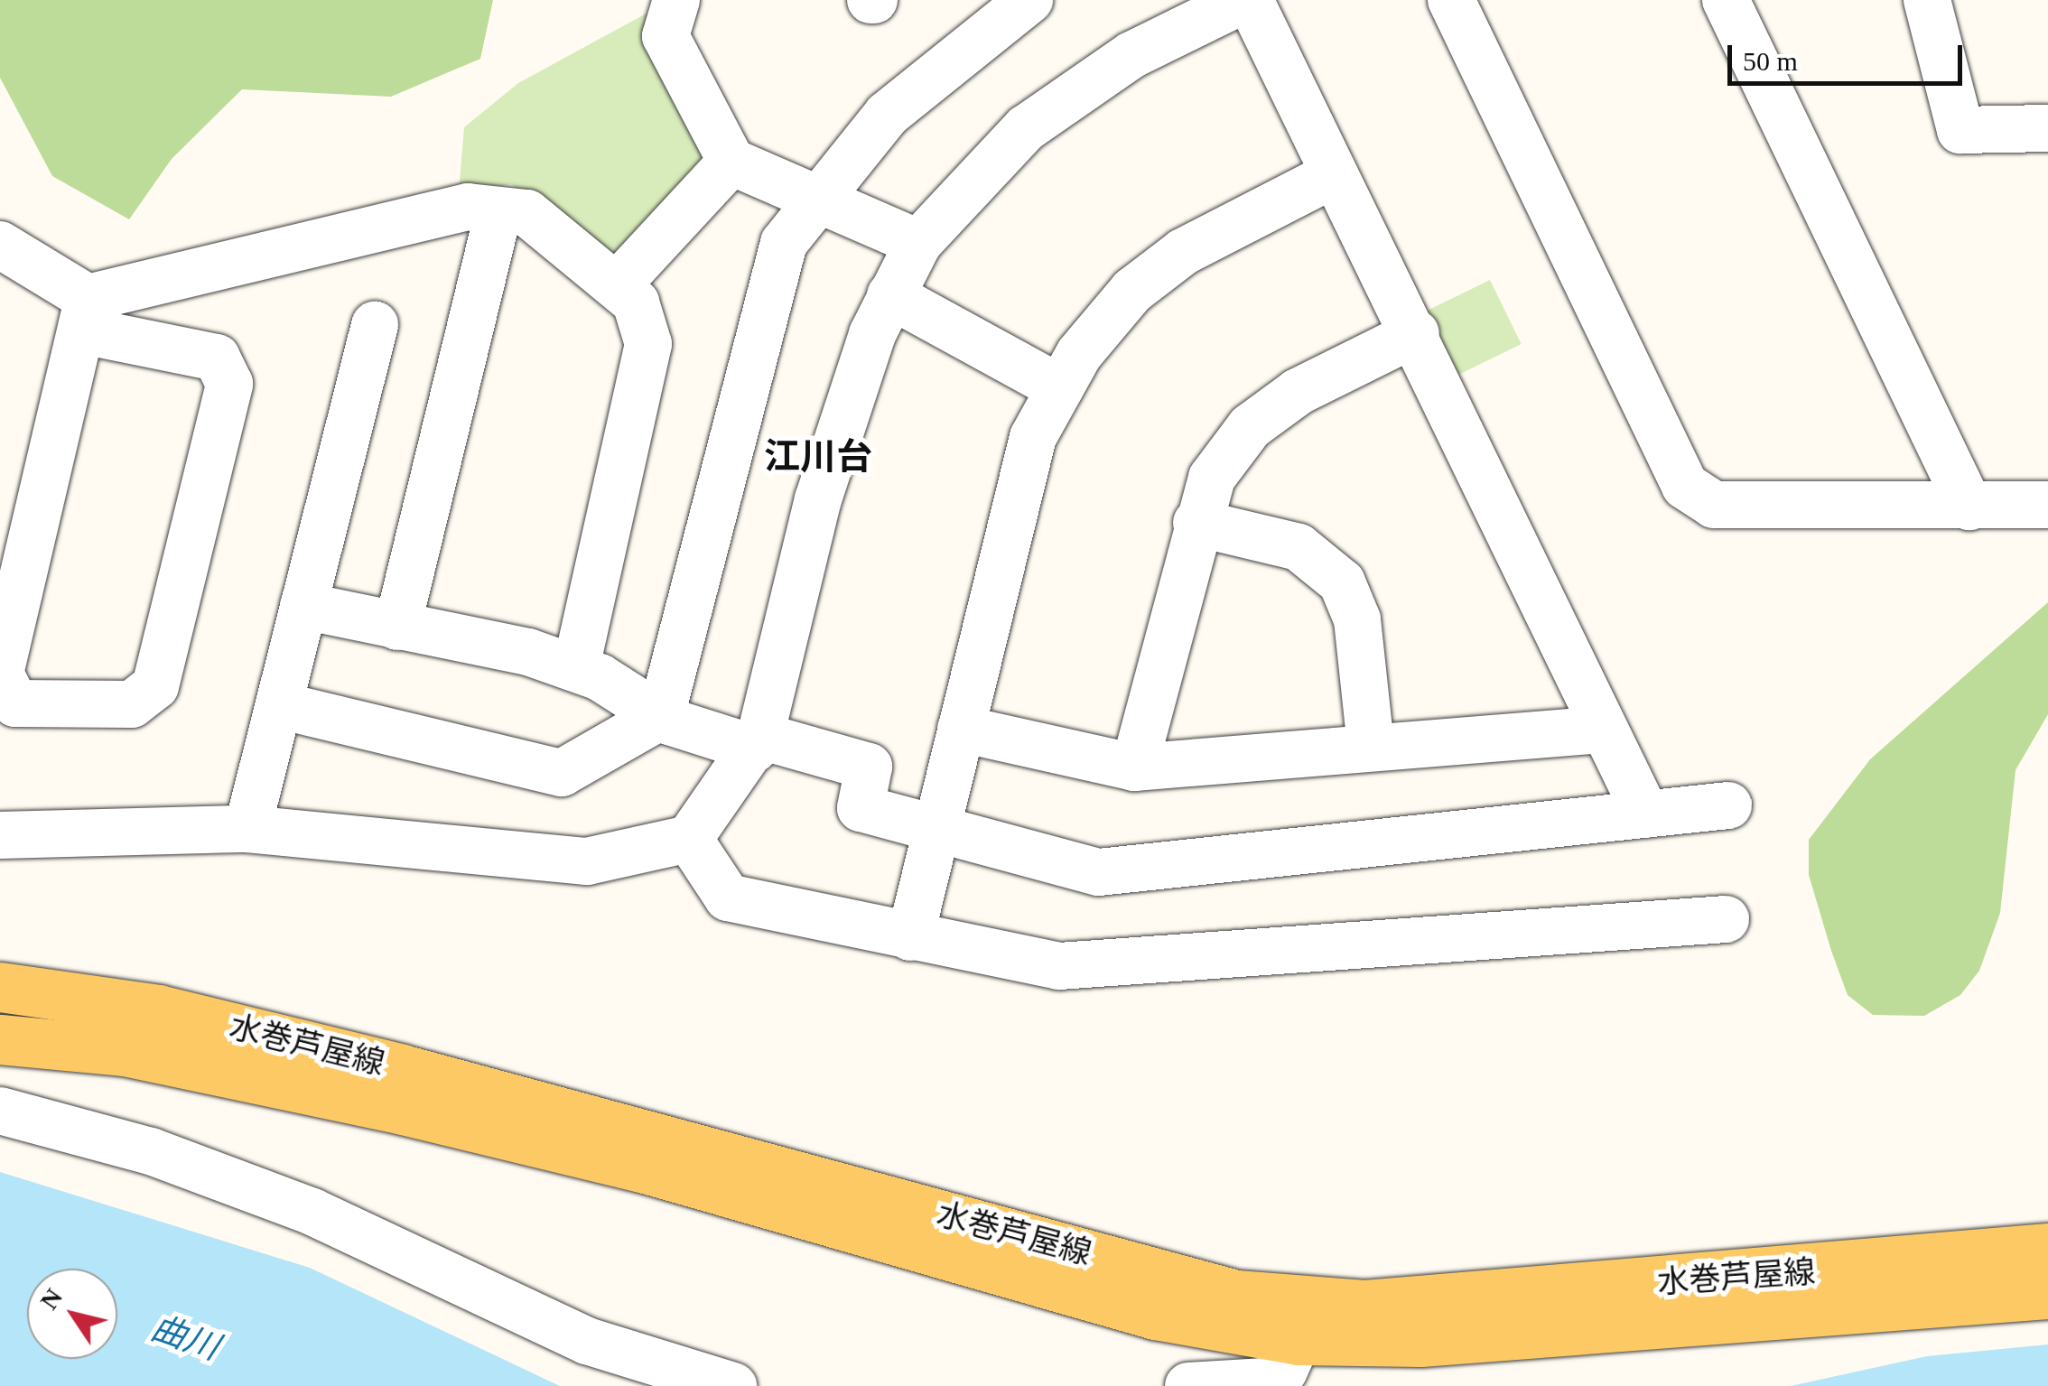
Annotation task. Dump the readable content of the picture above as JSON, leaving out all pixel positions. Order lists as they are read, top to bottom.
{
  "streets": {
    "main road": ["水巻芦屋線"]
  },
  "districts": ["江川台"],
  "water": ["曲川"],
  "scale_bar": "50 m",
  "north": "top left"
}
